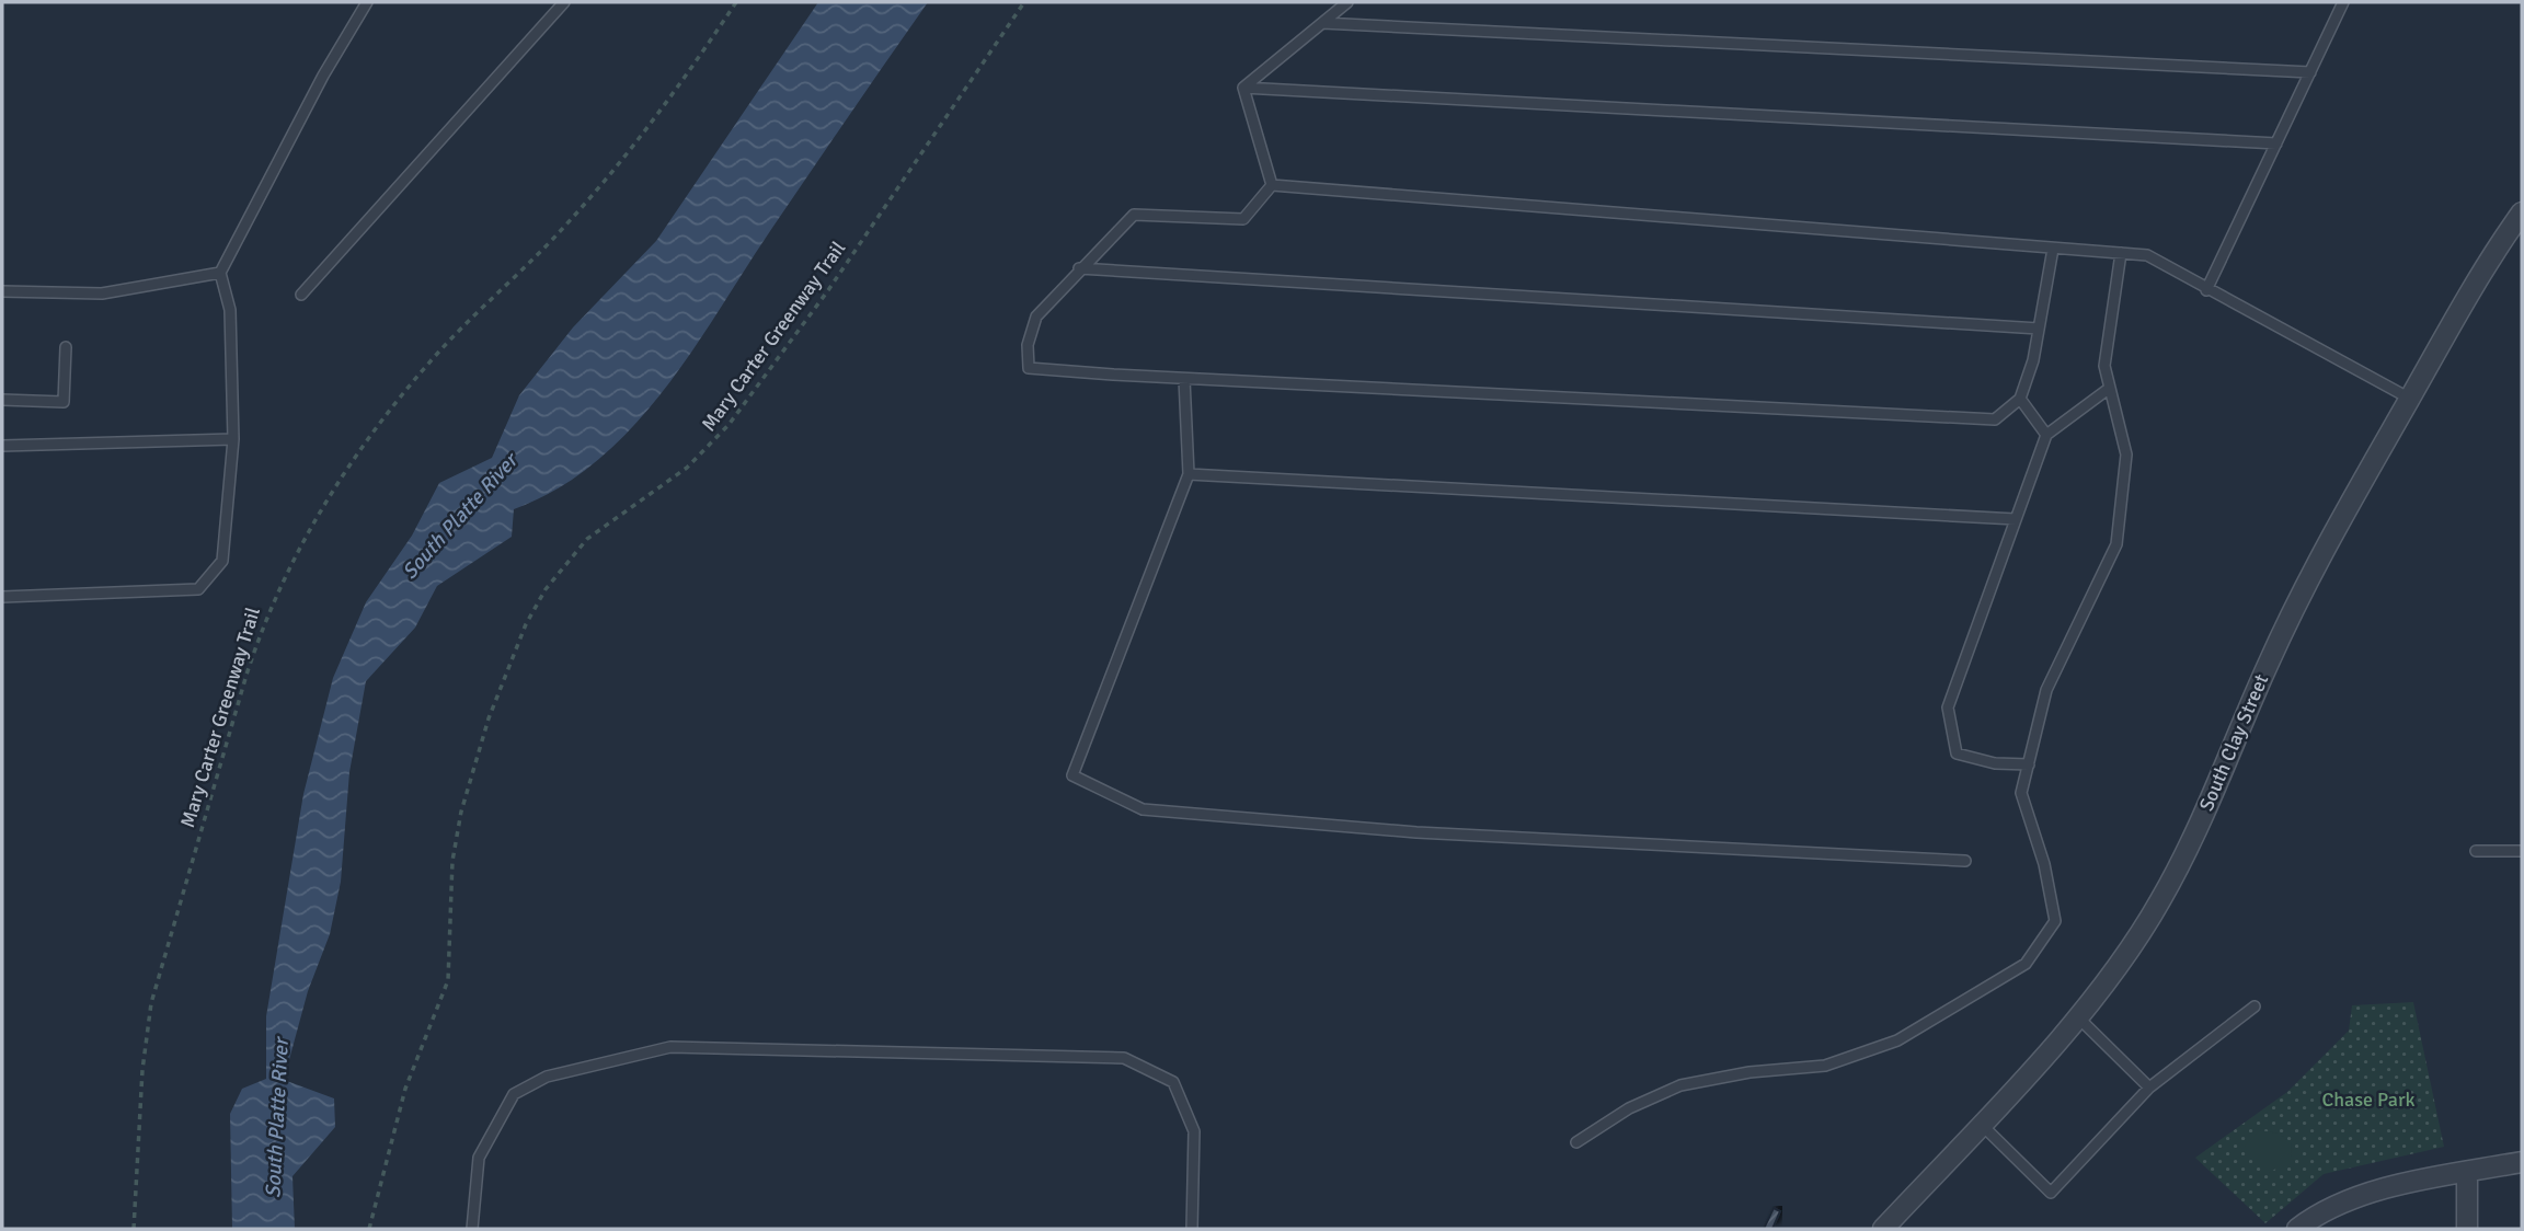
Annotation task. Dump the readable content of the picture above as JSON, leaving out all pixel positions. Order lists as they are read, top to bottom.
{
  "streets": {
    "street": ["South Clay Street"],
    "path": ["Mary Carter Greenway Trail"]
  },
  "water": ["South Platte River"],
  "parks": ["Chase Park"]
}
